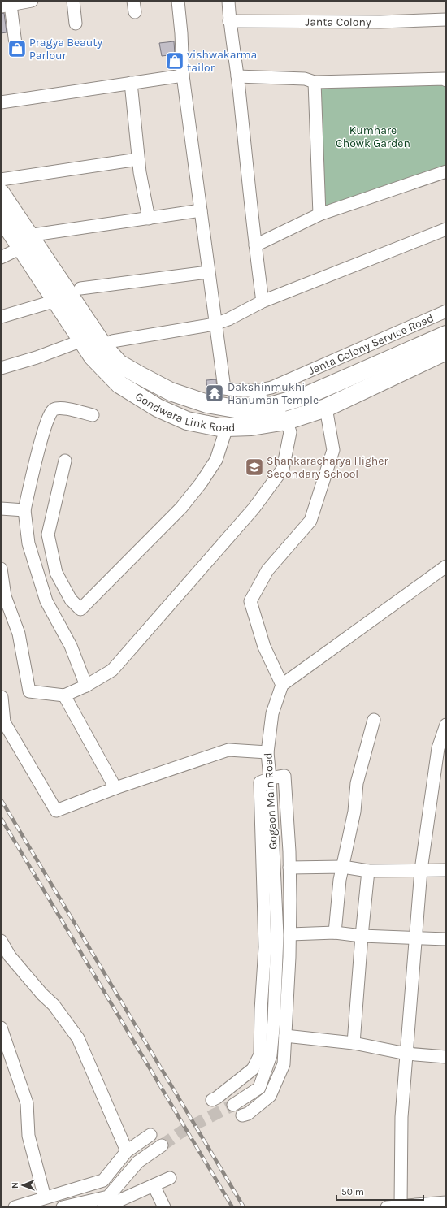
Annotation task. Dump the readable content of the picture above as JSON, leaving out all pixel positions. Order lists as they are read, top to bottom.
{
  "streets": {
    "street": [
      "Janta Colony",
      "Janta Colony Service Road",
      "Gondwara Link Road",
      "Gogaon Main Road"
    ]
  },
  "parks": ["Kumhare Chowk Garden"],
  "places": {
    "shop": ["Pragya Beauty Parlour", "vishwakarma tailor"],
    "temple": ["Dakshinmukhi Hanuman Temple"],
    "school or university": ["Shankaracharya Higher Secondary School"]
  },
  "scale_bar": "50 m",
  "north": "left"
}
